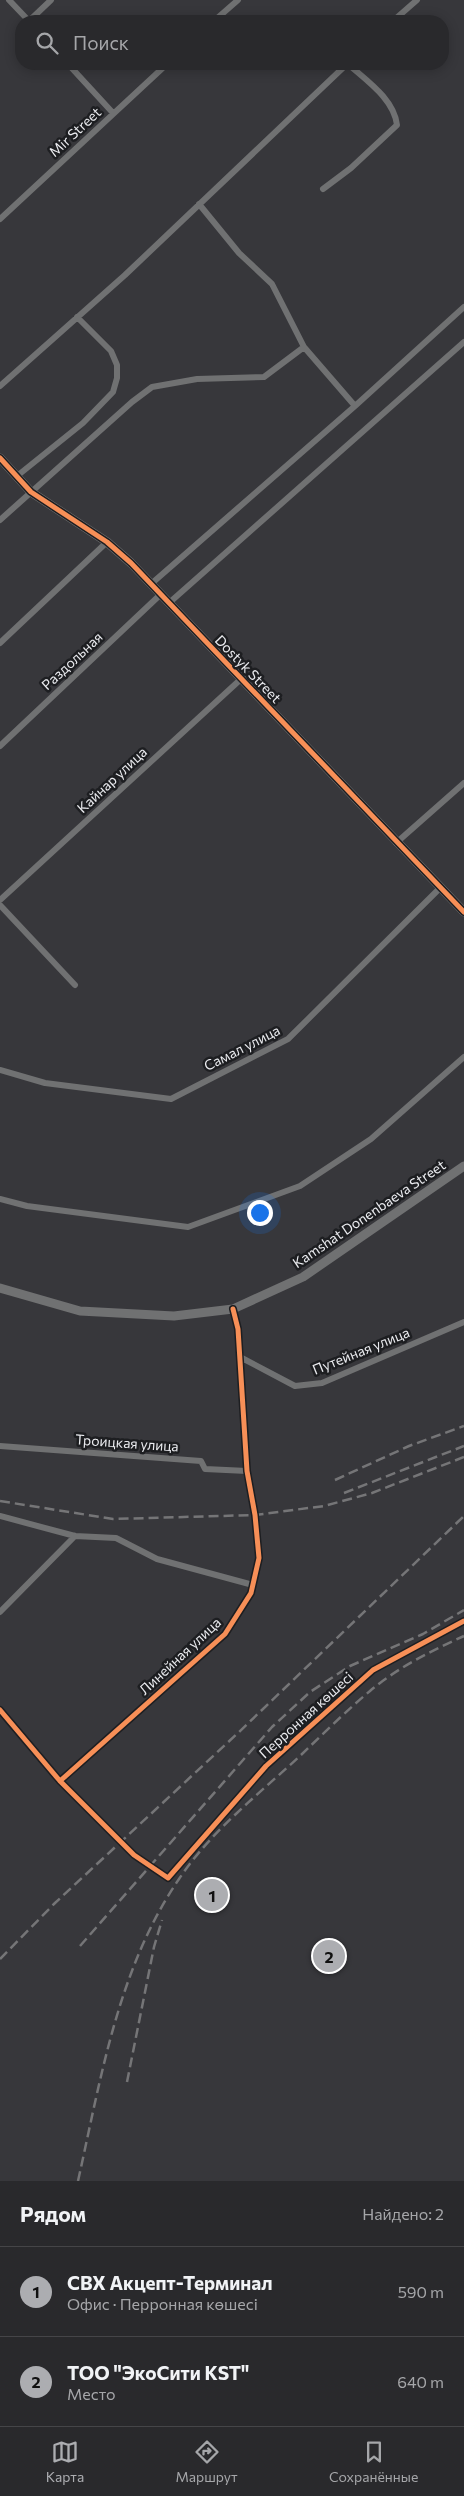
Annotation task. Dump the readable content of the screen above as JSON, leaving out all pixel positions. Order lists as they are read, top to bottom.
{
  "streets": {
    "street": [
      "Mir Street",
      "Раздольная",
      "Dostyk Street",
      "Кайнар улица",
      "Самал улица",
      "Kamshat Donenbaeva Street",
      "Путейная улица",
      "Троицкая улица",
      "Линейная улица",
      "Перронная көшесі"
    ]
  },
  "crossings": [
    ["Раздольная", "Dostyk Street"],
    ["Dostyk Street", "Кайнар улица"],
    ["Dostyk Street", "Самал улица"],
    ["Kamshat Donenbaeva Street", "Линейная улица"],
    ["Путейная улица", "Линейная улица"],
    ["Троицкая улица", "Линейная улица"],
    ["Линейная улица", "Перронная көшесі"]
  ],
  "page": {
    "search": "Поиск",
    "pins": ["1", "2"],
    "heading": ["Рядом", "Найдено: 2"],
    "list": [
      {
        "mark": "1",
        "name": "СВХ Акцепт-Терминал",
        "note": "Офис · Перронная көшесі",
        "value": "590 m"
      },
      {
        "mark": "2",
        "name": "ТОО \"ЭкоСити KST\"",
        "note": "Место",
        "value": "640 m"
      }
    ],
    "nav": ["Карта", "Маршрут", "Сохранённые"]
  }
}
